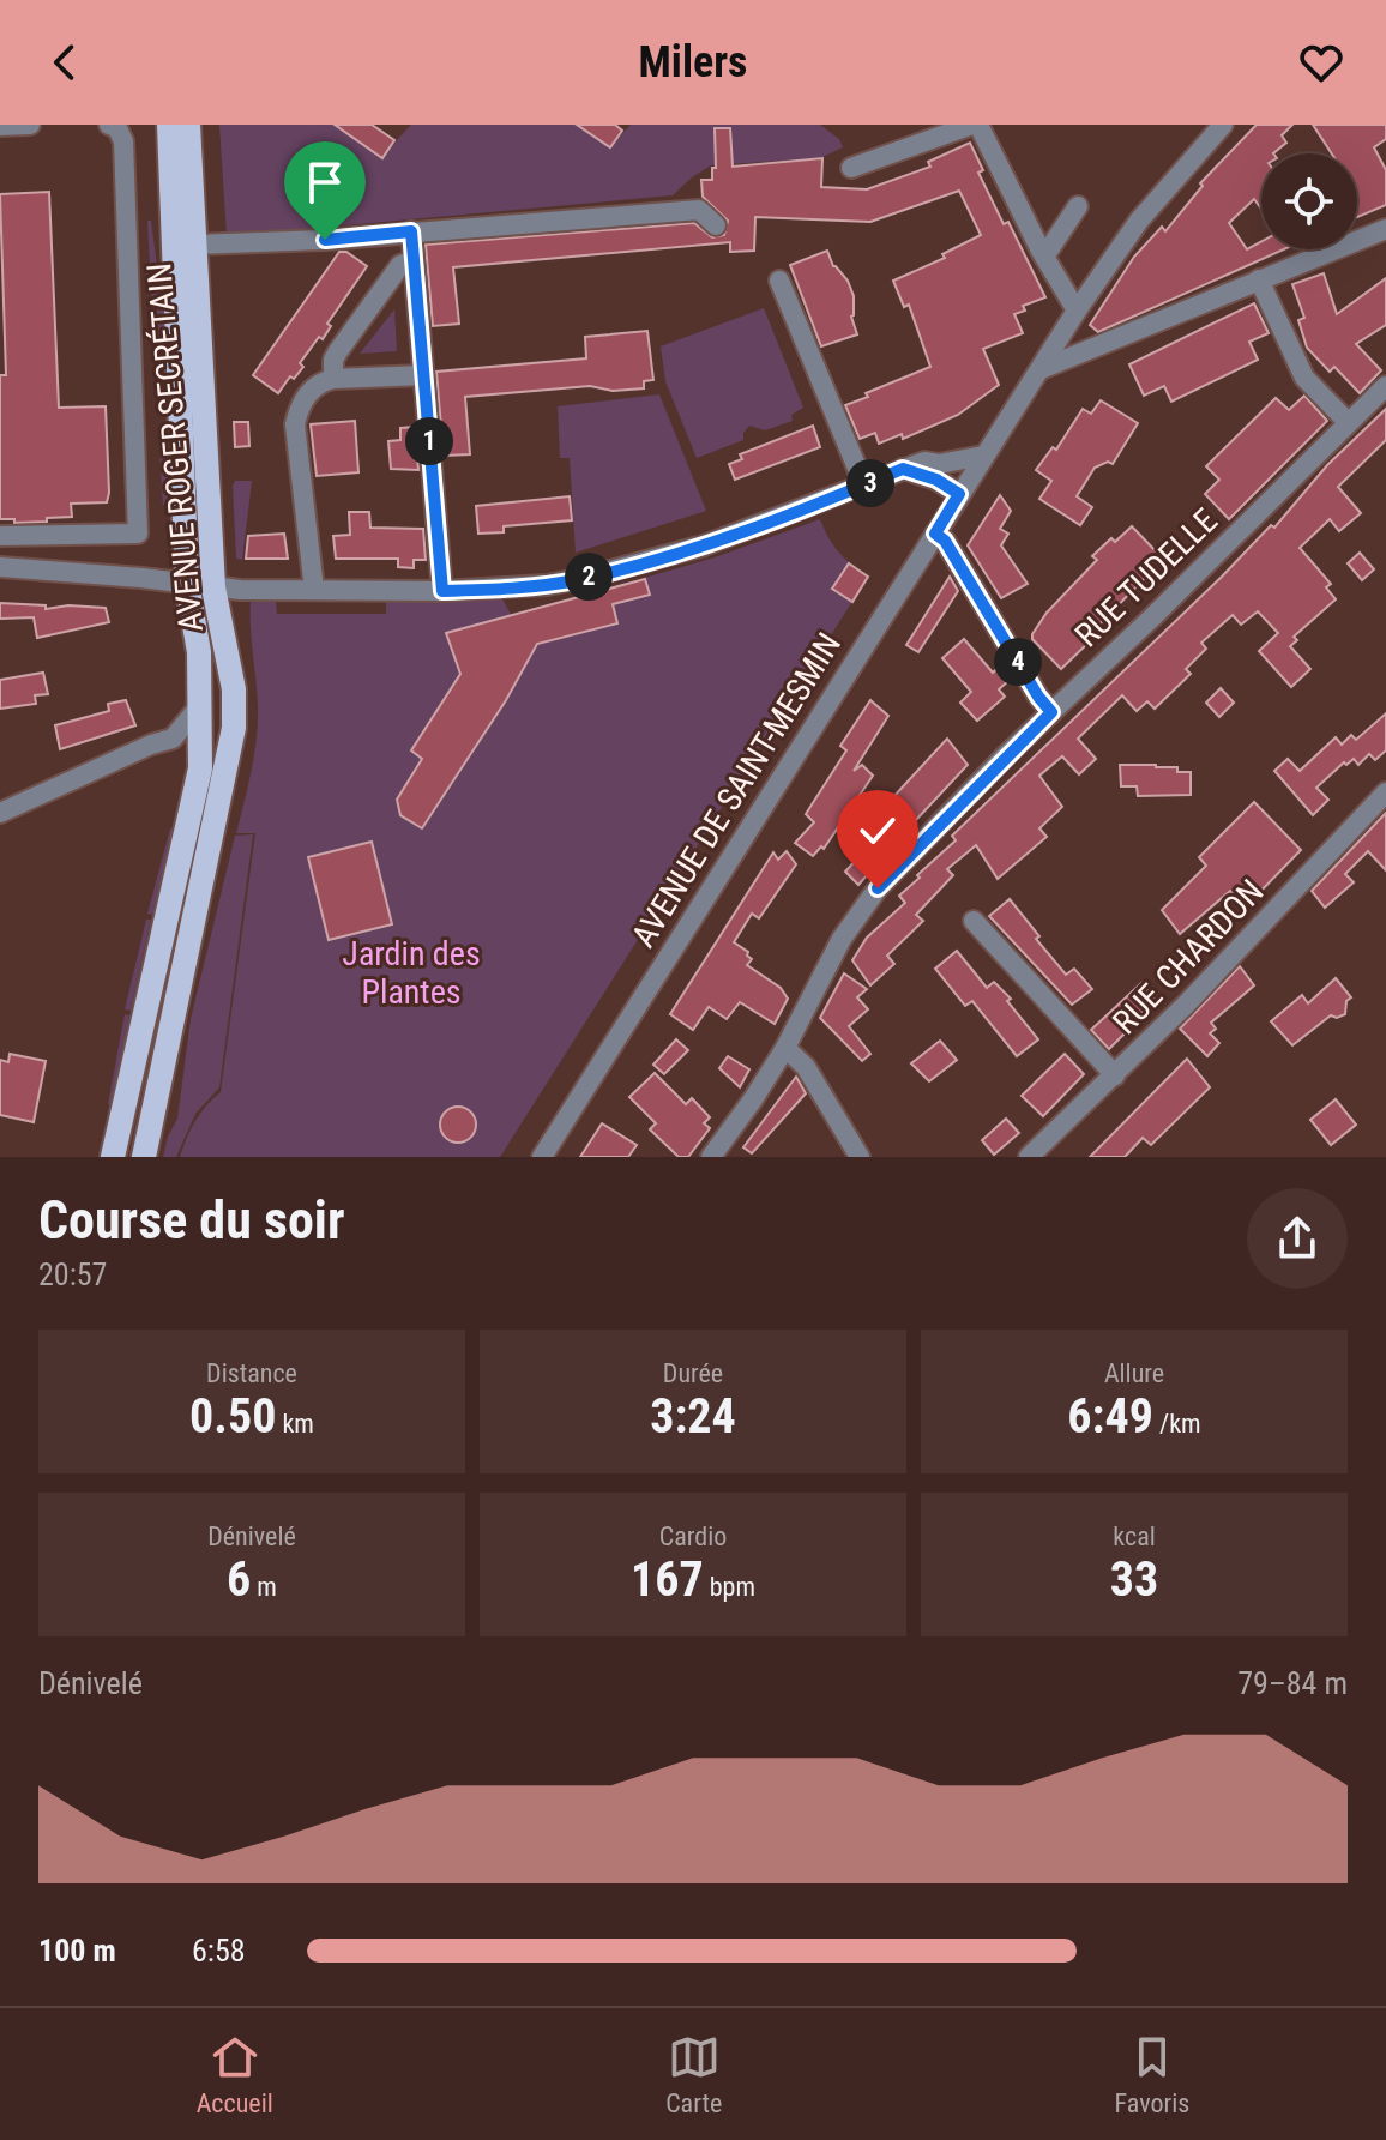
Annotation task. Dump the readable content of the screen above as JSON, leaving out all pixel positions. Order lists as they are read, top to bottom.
{
  "streets": {
    "main road": ["AVENUE ROGER SECRÉTAIN"],
    "street": ["RUE TUDELLE", "AVENUE DE SAINT-MESMIN", "RUE CHARDON"]
  },
  "parks": ["Jardin des Plantes"],
  "page": {
    "header": "Milers",
    "pins": [
      "1",
      "3",
      "2",
      "4"
    ],
    "heading": ["Course du soir", "20:57"],
    "stats": [
      ["Distance", "0.50 km"],
      ["Durée", "3:24"],
      ["Allure", "6:49 /km"],
      ["Dénivelé", "6 m"],
      ["Cardio", "167 bpm"],
      ["kcal", "33"]
    ],
    "chart": ["Dénivelé", "79–84 m"],
    "list": [
      {
        "name": "100 m",
        "note": "6:58"
      }
    ],
    "tabs": ["Accueil", "Carte", "Favoris"]
  }
}
